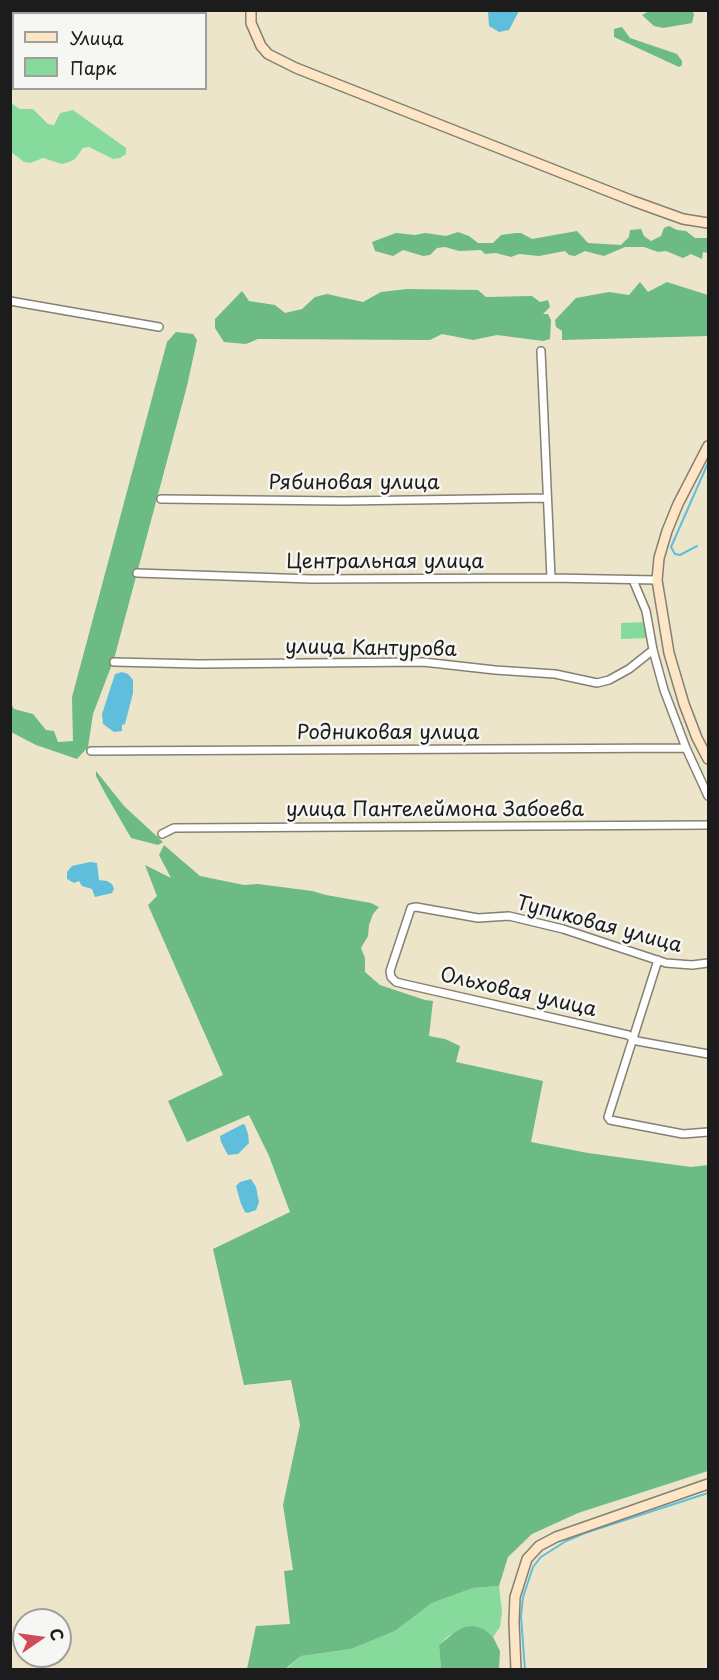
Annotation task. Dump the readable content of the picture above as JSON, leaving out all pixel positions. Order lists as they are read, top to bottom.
{
  "streets": {
    "street": [
      "Рябиновая улица",
      "Центральная улица",
      "улица Кантурова",
      "Родниковая улица",
      "улица Пантелеймона Забоева",
      "Тупиковая улица",
      "Ольховая улица"
    ]
  },
  "crossings": [
    ["Тупиковая улица", "Ольховая улица"]
  ],
  "legend": ["Улица", "Парк"],
  "north": "right"
}
